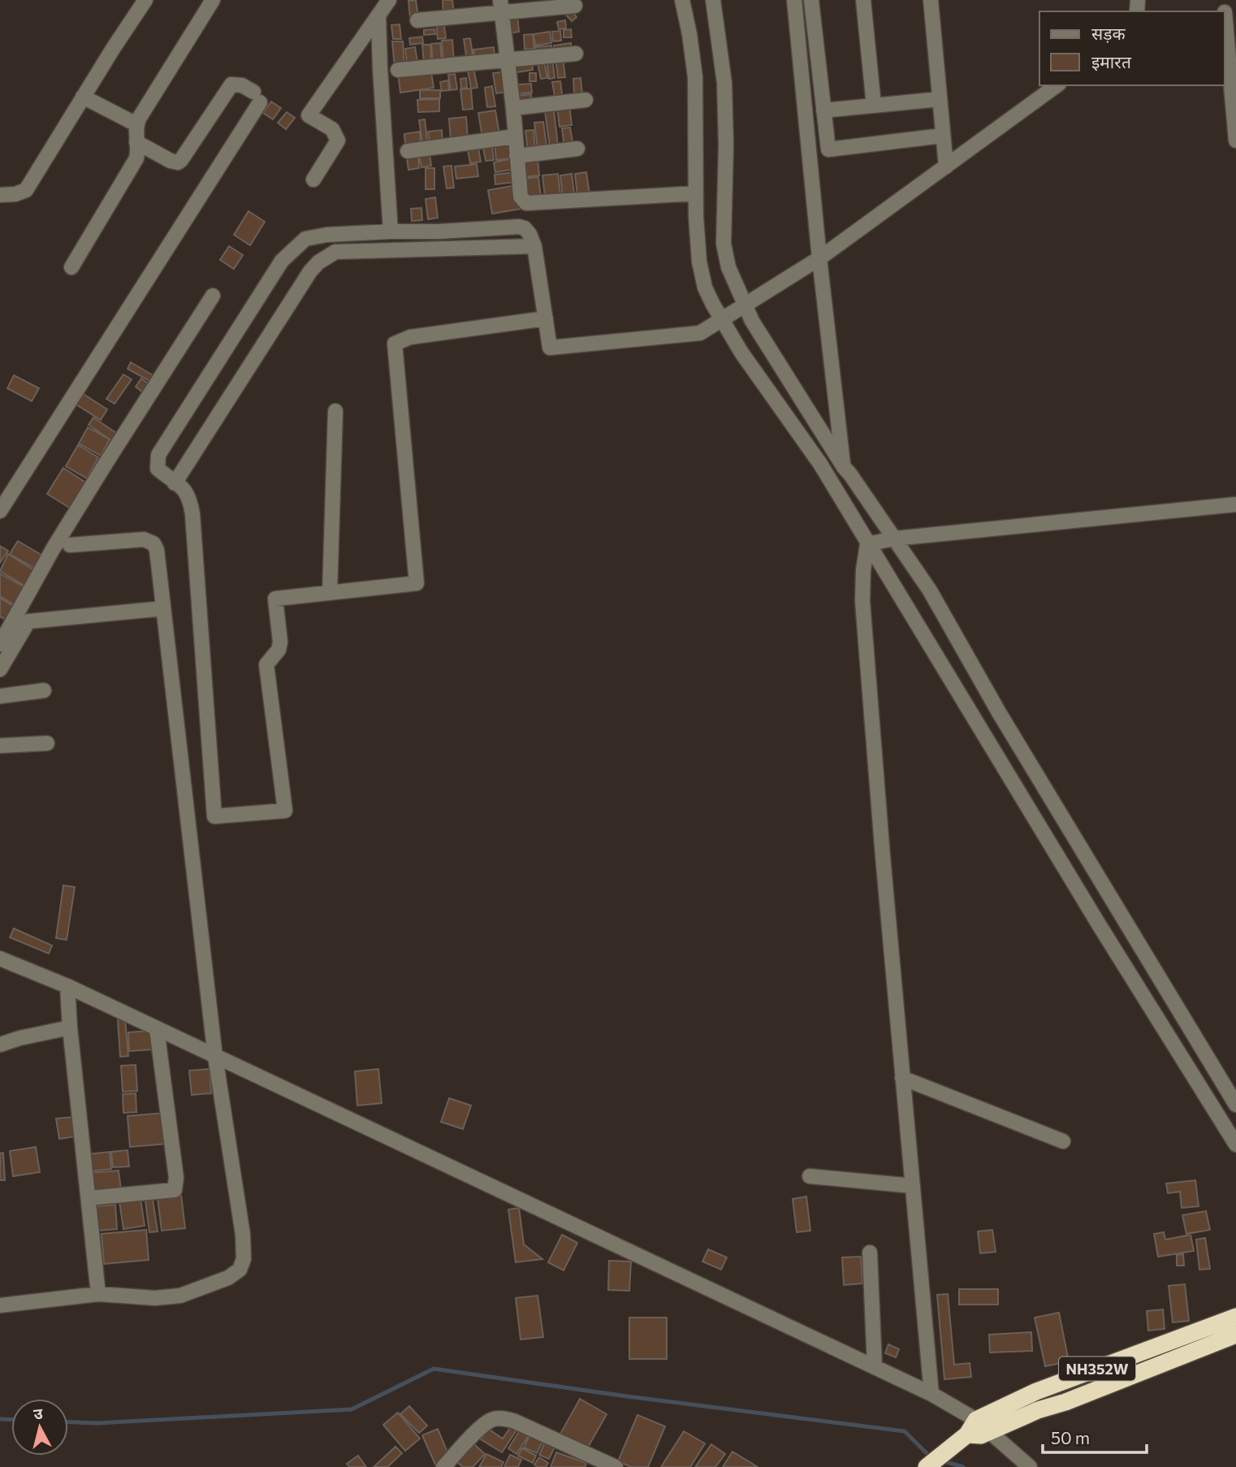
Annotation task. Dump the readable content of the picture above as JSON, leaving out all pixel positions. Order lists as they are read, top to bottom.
{
  "streets": {
    "highway": ["NH352W"]
  },
  "legend": ["सड़क", "इमारत"],
  "scale_bar": "50 m",
  "north": "top"
}
